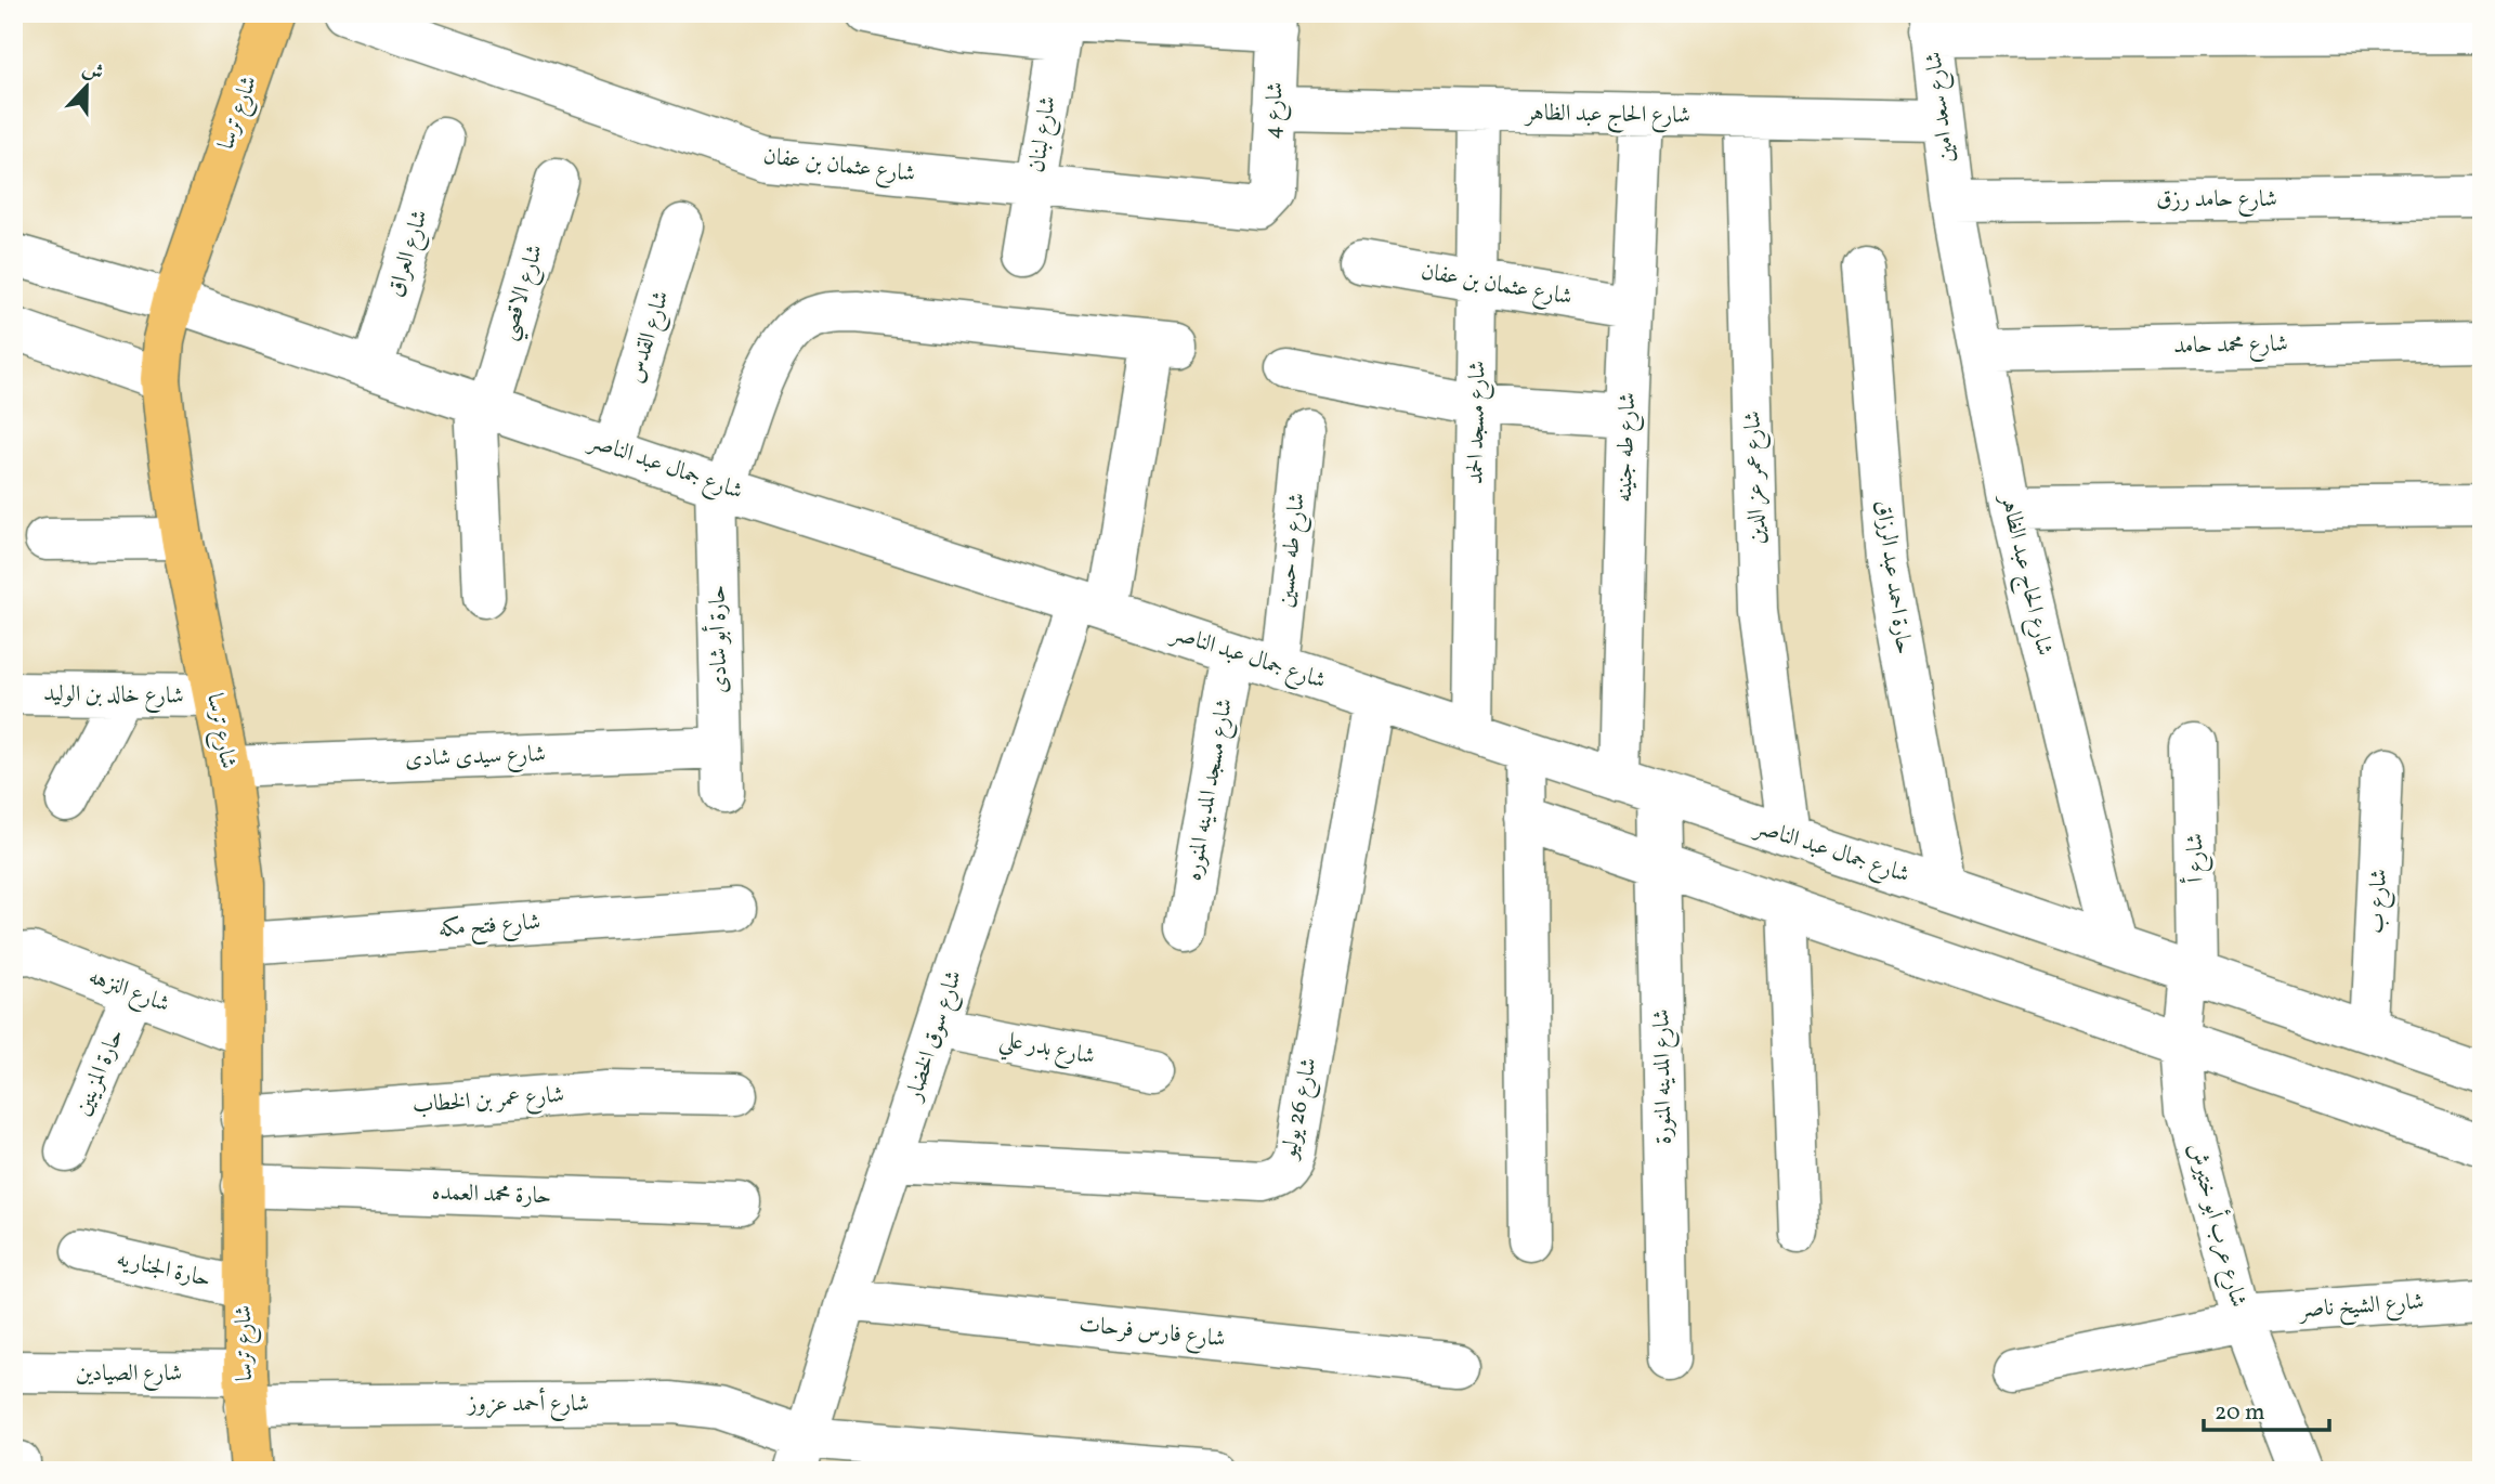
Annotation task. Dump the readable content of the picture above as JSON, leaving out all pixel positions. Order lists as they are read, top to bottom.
{
  "streets": {
    "main road": ["شارع ترسا"],
    "street": [
      "شارع سعد امين",
      "شارع 4",
      "شارع الحاج عبد الظاهر",
      "شارع لبنان",
      "شارع عثمان بن عفان",
      "شارع حامد رزق",
      "شارع العراق",
      "شارع الاقصي",
      "شارع القدس",
      "شارع محمد حامد",
      "شارع مسجد الحمد",
      "شارع طه جنينه",
      "شارع جمال عبد الناصر",
      "شارع عمر عز الدين",
      "شارع طه حسين",
      "حارة احمد عبد الرزاق",
      "حارة أبو شادى",
      "شارع خالد بن الوليد",
      "شارع سيدى شادى",
      "شارع مسجد المدينه المنوره",
      "شارع أ",
      "شارع ب",
      "شارع فتح مكه",
      "شارع النزهه",
      "شارع سوق الخضار",
      "شارع بدر علي",
      "حارة المزينين",
      "شارع المدينه المنورة",
      "شارع عمر بن الخطاب",
      "شارع 26 يوليو",
      "حارة محمد العمده",
      "شارع عرب أبو ختيرش",
      "حارة الجناريه",
      "شارع الشيخ ناصر",
      "شارع فارس فرحات",
      "شارع الصيادين",
      "شارع أحمد عزوز"
    ]
  },
  "crossings": [
    ["شارع سعد امين", "شارع الحاج عبد الظاهر"],
    ["شارع سعد امين", "شارع حامد رزق"],
    ["شارع 4", "شارع الحاج عبد الظاهر"],
    ["شارع 4", "شارع عثمان بن عفان"],
    ["شارع ترسا", "شارع جمال عبد الناصر"],
    ["شارع ترسا", "شارع خالد بن الوليد"],
    ["شارع ترسا", "شارع سيدى شادى"],
    ["شارع ترسا", "شارع فتح مكه"],
    ["شارع ترسا", "شارع النزهه"],
    ["شارع ترسا", "شارع عمر بن الخطاب"],
    ["شارع ترسا", "حارة محمد العمده"],
    ["شارع ترسا", "حارة الجناريه"],
    ["شارع ترسا", "شارع الصيادين"],
    ["شارع ترسا", "شارع أحمد عزوز"],
    ["شارع الحاج عبد الظاهر", "شارع حامد رزق"],
    ["شارع الحاج عبد الظاهر", "شارع محمد حامد"],
    ["شارع الحاج عبد الظاهر", "شارع مسجد الحمد"],
    ["شارع الحاج عبد الظاهر", "شارع طه جنينه"],
    ["شارع الحاج عبد الظاهر", "شارع جمال عبد الناصر"],
    ["شارع الحاج عبد الظاهر", "شارع عمر عز الدين"],
    ["شارع لبنان", "شارع عثمان بن عفان"],
    ["شارع عثمان بن عفان", "شارع مسجد الحمد"],
    ["شارع عثمان بن عفان", "شارع طه جنينه"],
    ["شارع العراق", "شارع جمال عبد الناصر"],
    ["شارع الاقصي", "شارع جمال عبد الناصر"],
    ["شارع القدس", "شارع جمال عبد الناصر"],
    ["شارع مسجد الحمد", "شارع جمال عبد الناصر"],
    ["شارع طه جنينه", "شارع جمال عبد الناصر"],
    ["شارع جمال عبد الناصر", "شارع عمر عز الدين"],
    ["شارع جمال عبد الناصر", "شارع طه حسين"],
    ["شارع جمال عبد الناصر", "حارة احمد عبد الرزاق"],
    ["شارع جمال عبد الناصر", "حارة أبو شادى"],
    ["شارع جمال عبد الناصر", "شارع مسجد المدينه المنوره"],
    ["شارع جمال عبد الناصر", "شارع أ"],
    ["شارع جمال عبد الناصر", "شارع ب"],
    ["شارع جمال عبد الناصر", "شارع سوق الخضار"],
    ["شارع جمال عبد الناصر", "شارع المدينه المنورة"],
    ["شارع جمال عبد الناصر", "شارع 26 يوليو"],
    ["شارع جمال عبد الناصر", "شارع عرب أبو ختيرش"],
    ["حارة أبو شادى", "شارع سيدى شادى"],
    ["حارة أبو شادى", "شارع سوق الخضار"],
    ["شارع أ", "شارع عرب أبو ختيرش"],
    ["شارع النزهه", "حارة المزينين"],
    ["شارع سوق الخضار", "شارع بدر علي"],
    ["شارع سوق الخضار", "شارع 26 يوليو"],
    ["شارع سوق الخضار", "شارع فارس فرحات"],
    ["شارع سوق الخضار", "شارع أحمد عزوز"],
    ["شارع عرب أبو ختيرش", "شارع الشيخ ناصر"],
    ["شارع الصيادين", "شارع أحمد عزوز"]
  ],
  "scale_bar": "20 m",
  "north": "top"
}
